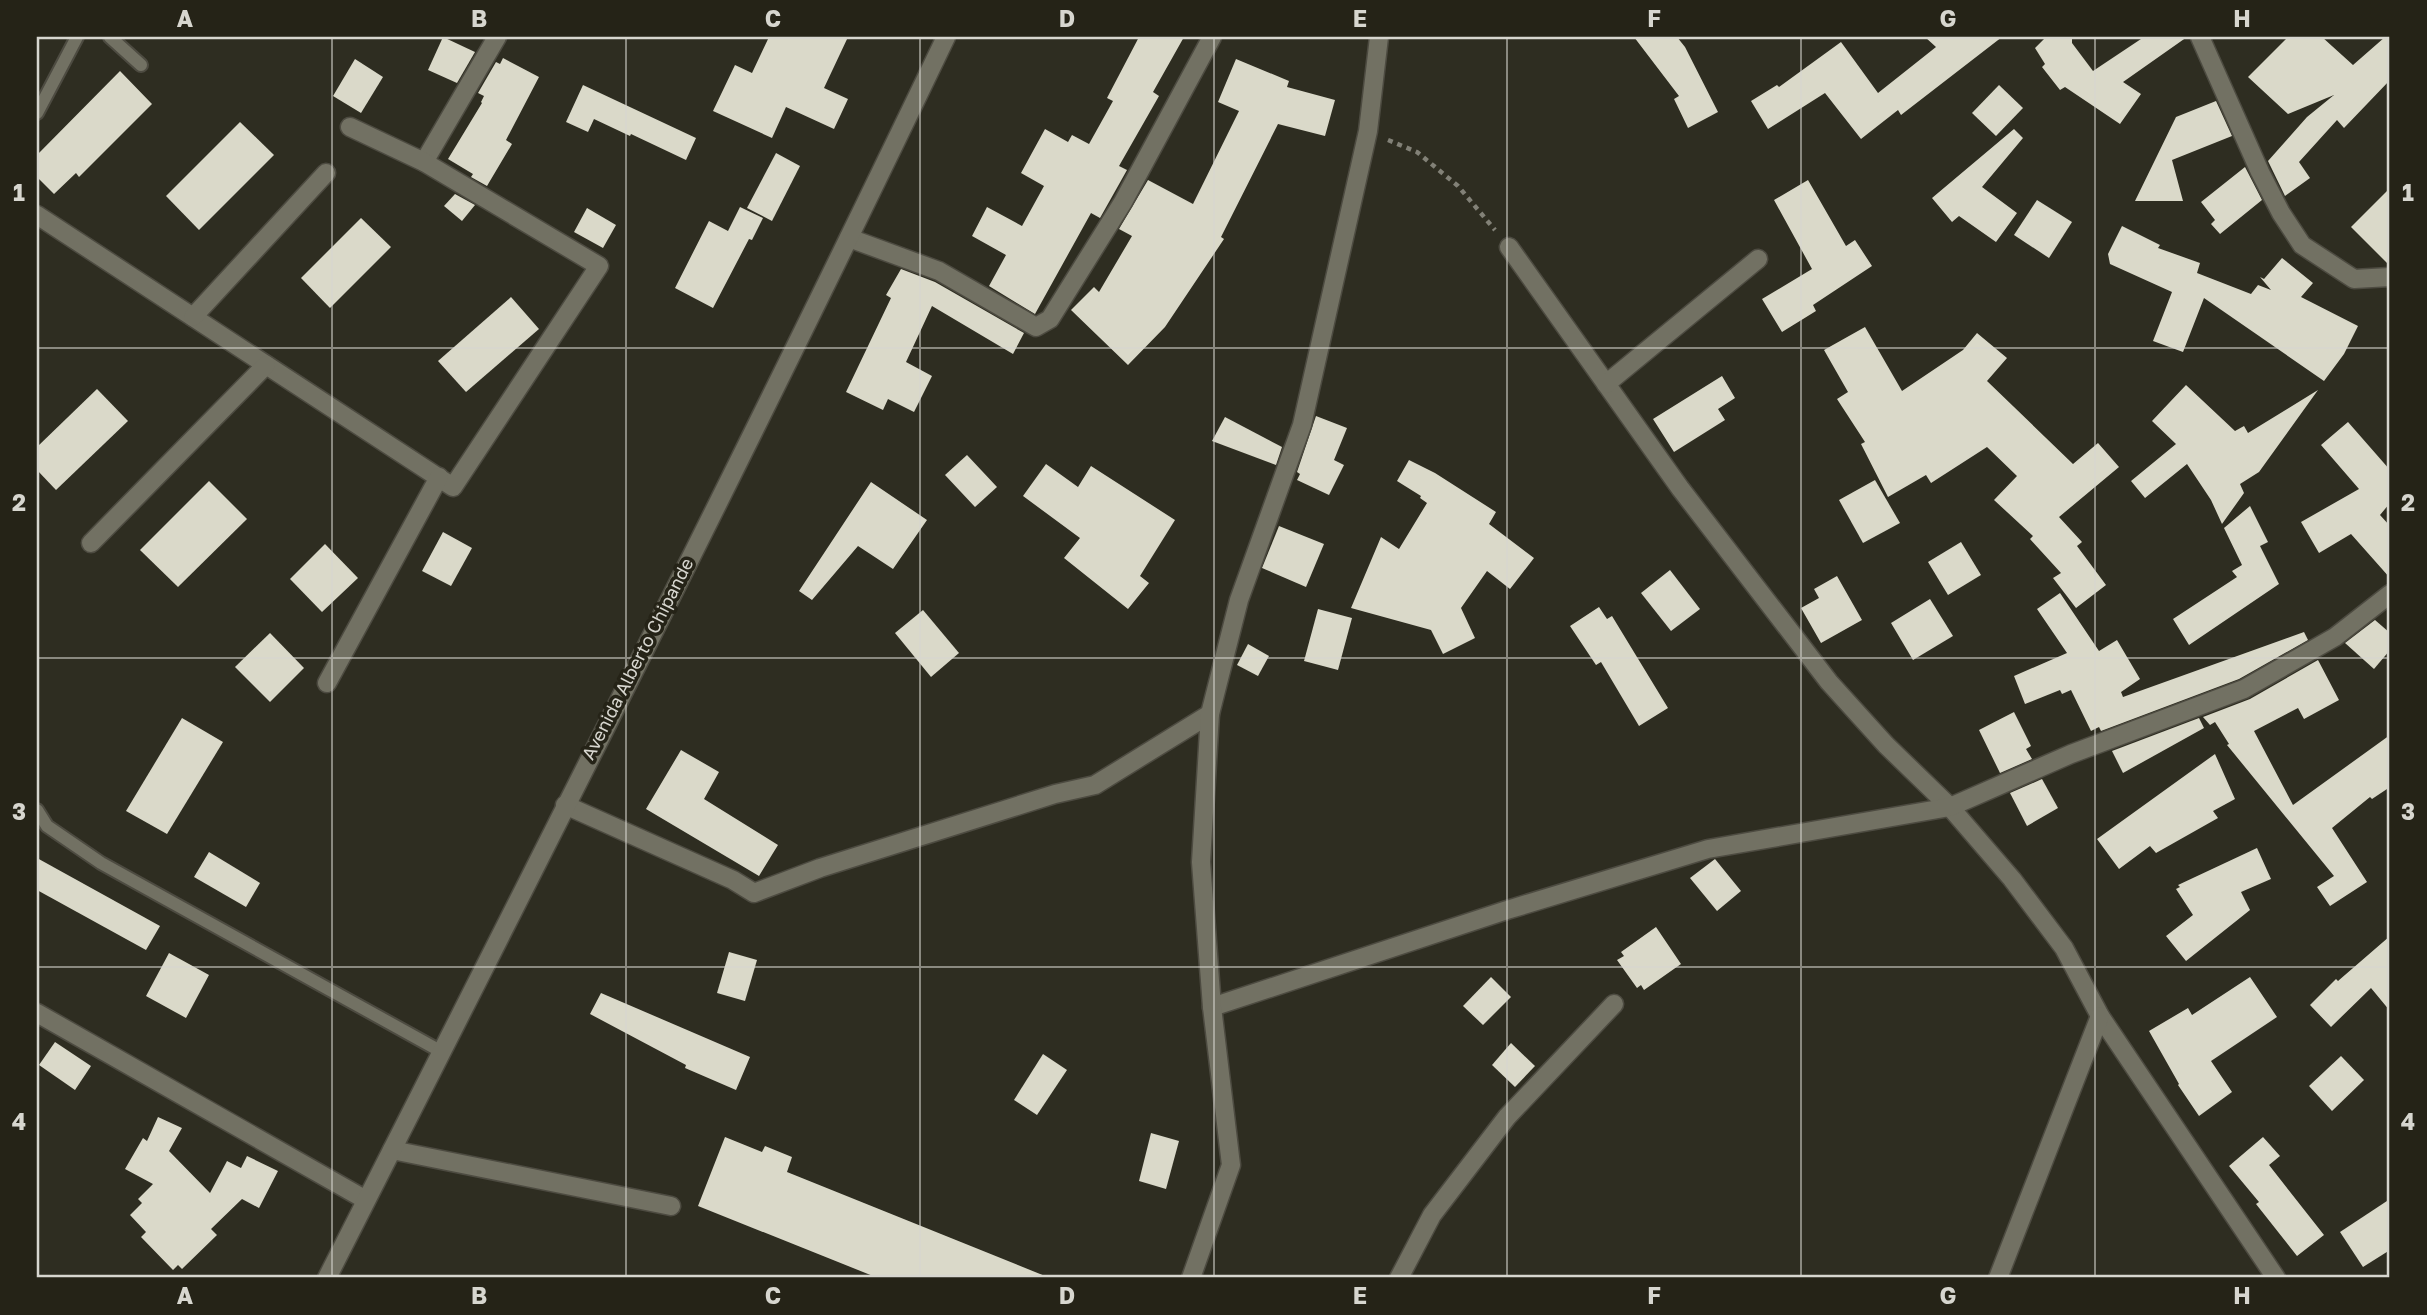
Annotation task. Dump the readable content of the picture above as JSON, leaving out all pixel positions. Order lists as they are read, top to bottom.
{
  "streets": {
    "street": ["Avenida Alberto Chipande"]
  },
  "grid": {
    "columns": [
      "A",
      "B",
      "C",
      "D",
      "E",
      "F",
      "G",
      "H"
    ],
    "rows": [
      "1",
      "2",
      "3",
      "4"
    ]
  }
}
